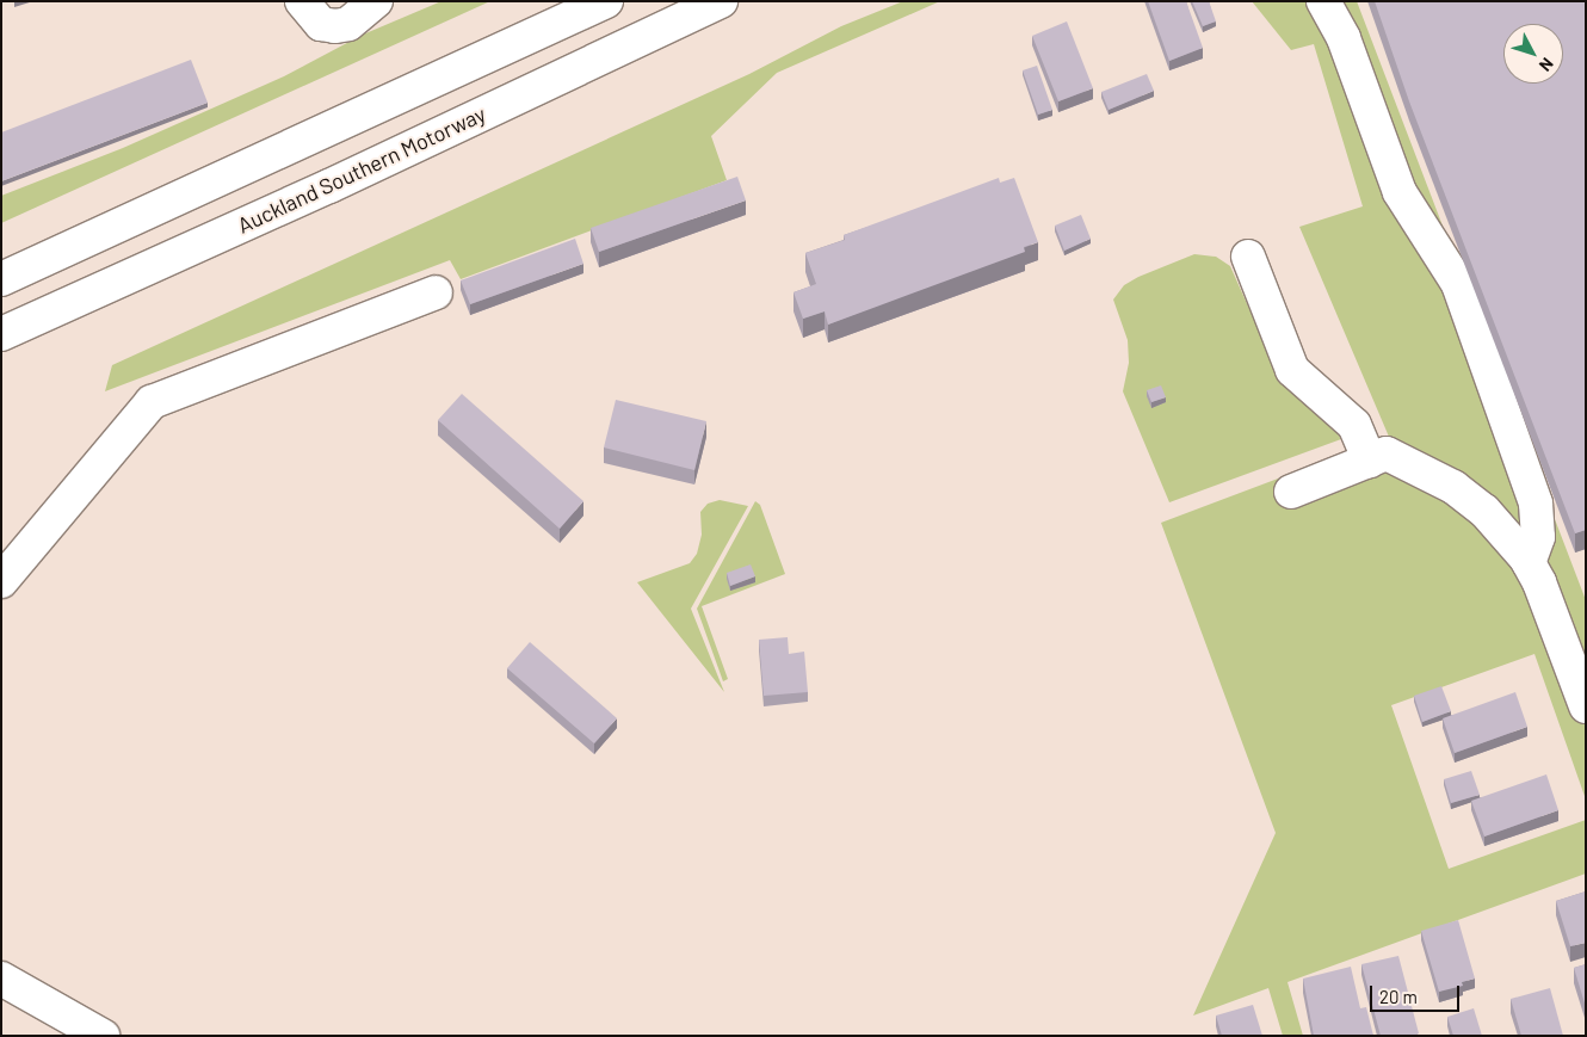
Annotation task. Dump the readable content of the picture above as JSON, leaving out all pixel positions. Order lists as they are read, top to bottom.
{
  "streets": {
    "main road": ["Auckland Southern Motorway"]
  },
  "scale_bar": "20 m",
  "north": "bottom right"
}
